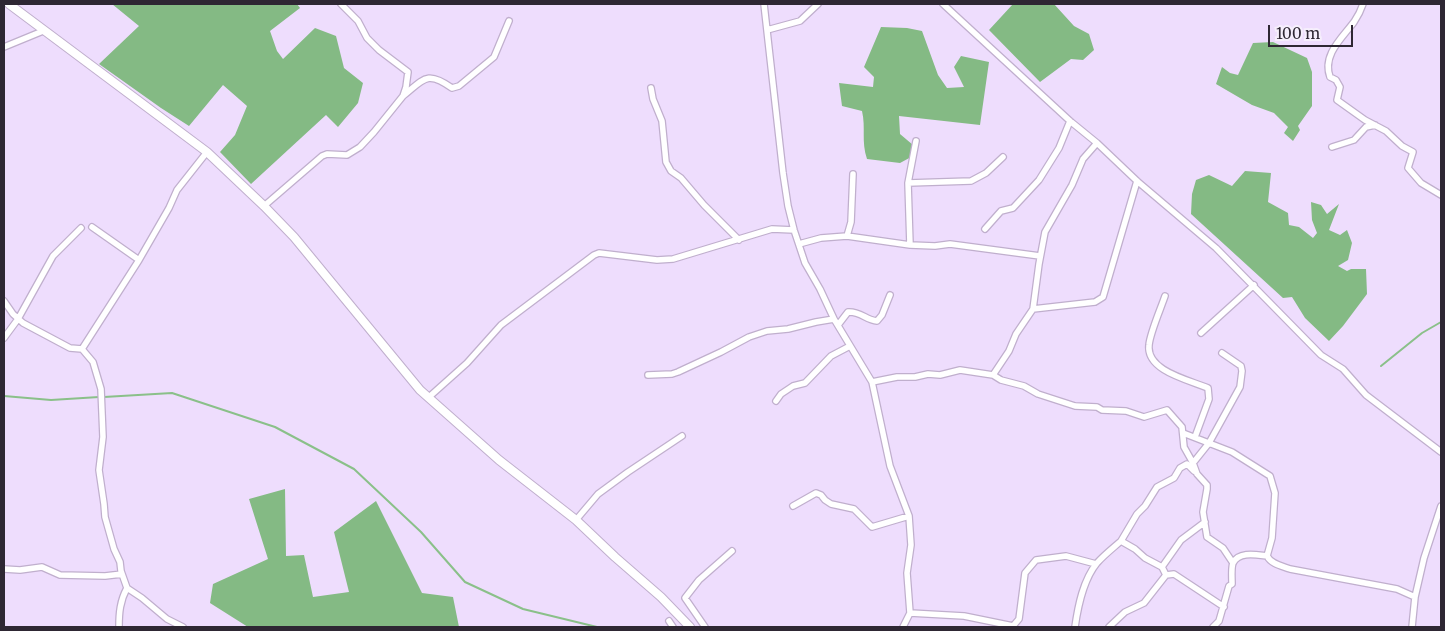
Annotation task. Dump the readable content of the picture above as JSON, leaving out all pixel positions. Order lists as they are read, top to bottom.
{
  "scale_bar": "100 m"
}
